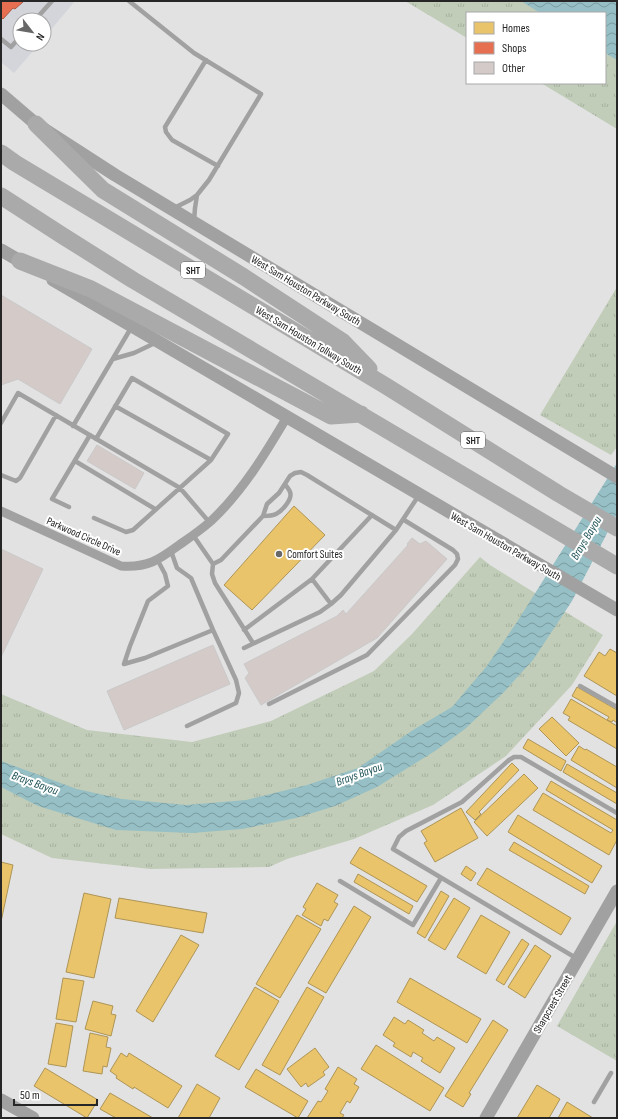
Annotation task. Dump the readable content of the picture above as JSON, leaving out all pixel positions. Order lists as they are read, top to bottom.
{
  "streets": {
    "highway": ["SHT", "West Sam Houston Tollway South"],
    "main road": ["West Sam Houston Parkway South", "Sharpcrest Street"],
    "street": ["Parkwood Circle Drive"]
  },
  "crossings": [
    ["West Sam Houston Parkway South", "Parkwood Circle Drive"]
  ],
  "water": ["Brays Bayou"],
  "places": ["Comfort Suites"],
  "legend": ["Homes", "Shops", "Other"],
  "scale_bar": "50 m",
  "north": "bottom right"
}
